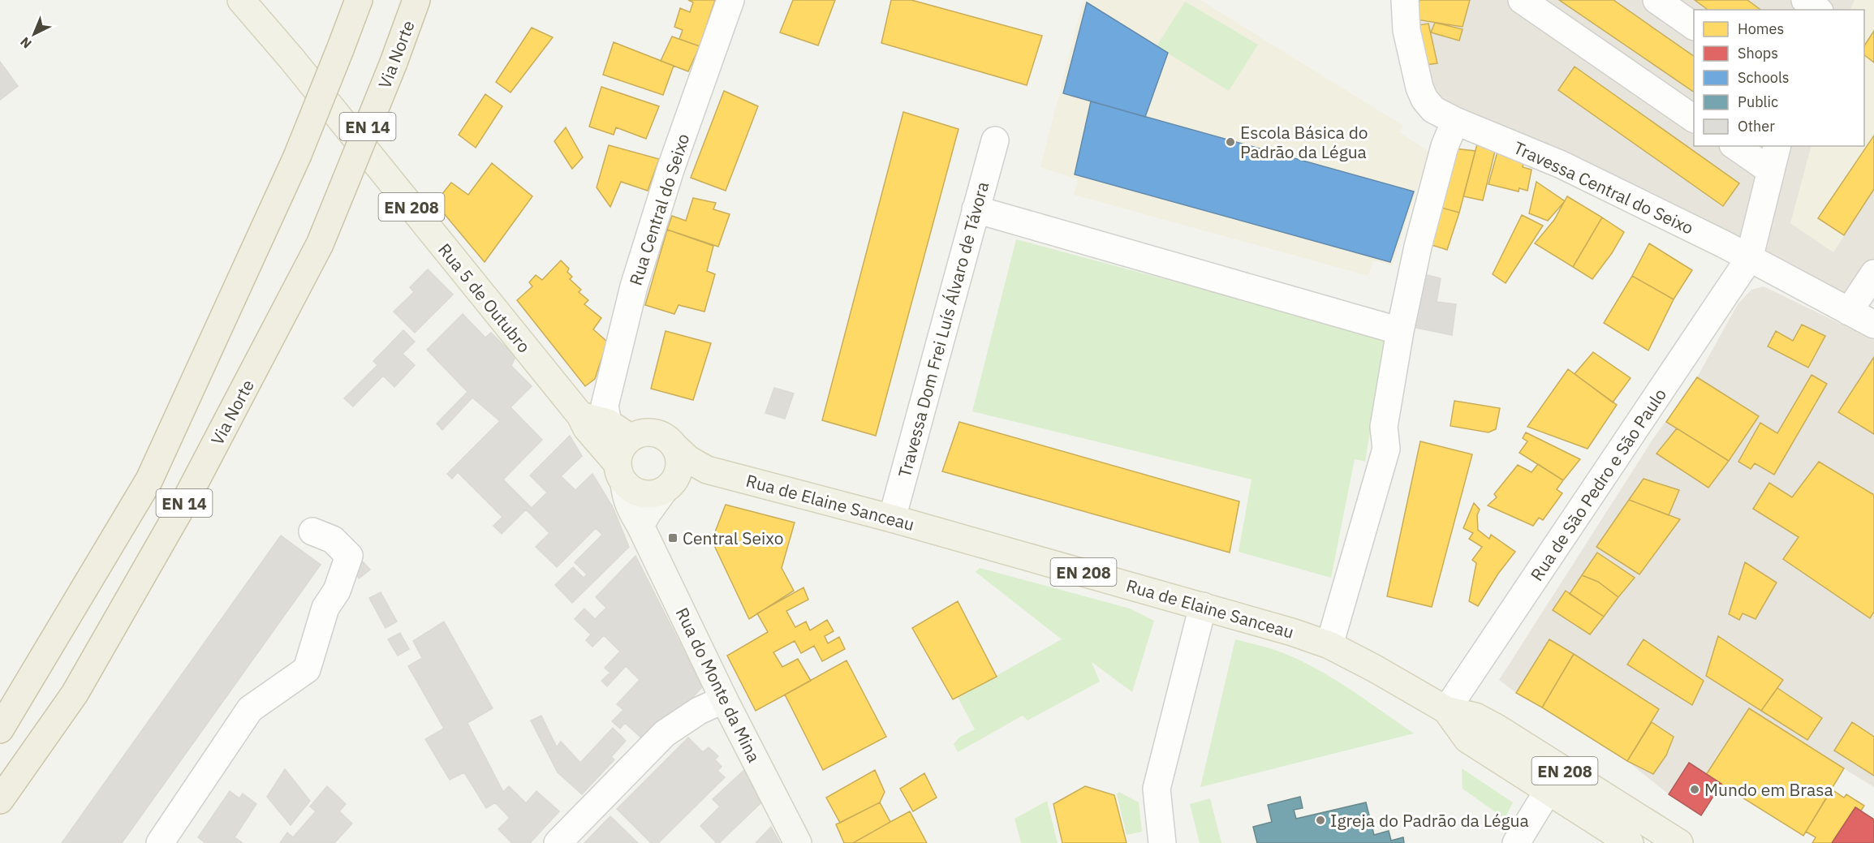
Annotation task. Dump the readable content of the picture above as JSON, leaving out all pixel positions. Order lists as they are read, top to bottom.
{
  "streets": {
    "highway": ["Via Norte", "EN 14"],
    "main road": [
      "EN 208",
      "Rua 5 de Outubro",
      "Rua de Elaine Sanceau",
      "Rua do Monte da Mina"
    ],
    "street": [
      "Travessa Central do Seixo",
      "Rua Central do Seixo",
      "Travessa Dom Frei Luís Álvaro de Távora",
      "Rua de São Pedro e São Paulo"
    ]
  },
  "crossings": [
    ["Travessa Central do Seixo", "Rua de São Pedro e São Paulo"],
    ["EN 208", "Rua 5 de Outubro"],
    ["EN 208", "Rua de Elaine Sanceau"],
    ["EN 208", "Rua do Monte da Mina"],
    ["Rua 5 de Outubro", "Rua de Elaine Sanceau"],
    ["Rua 5 de Outubro", "Rua do Monte da Mina"],
    ["Travessa Dom Frei Luís Álvaro de Távora", "Rua de Elaine Sanceau"],
    ["Rua de São Pedro e São Paulo", "Rua de Elaine Sanceau"],
    ["Rua de Elaine Sanceau", "Rua do Monte da Mina"]
  ],
  "places": {
    "other": ["Escola Básica do Padrão da Légua", "Mundo em Brasa", "Igreja do Padrão da Légua"],
    "transit": ["Central Seixo"]
  },
  "legend": [
    "Homes",
    "Shops",
    "Schools",
    "Public",
    "Other"
  ],
  "north": "bottom left"
}
